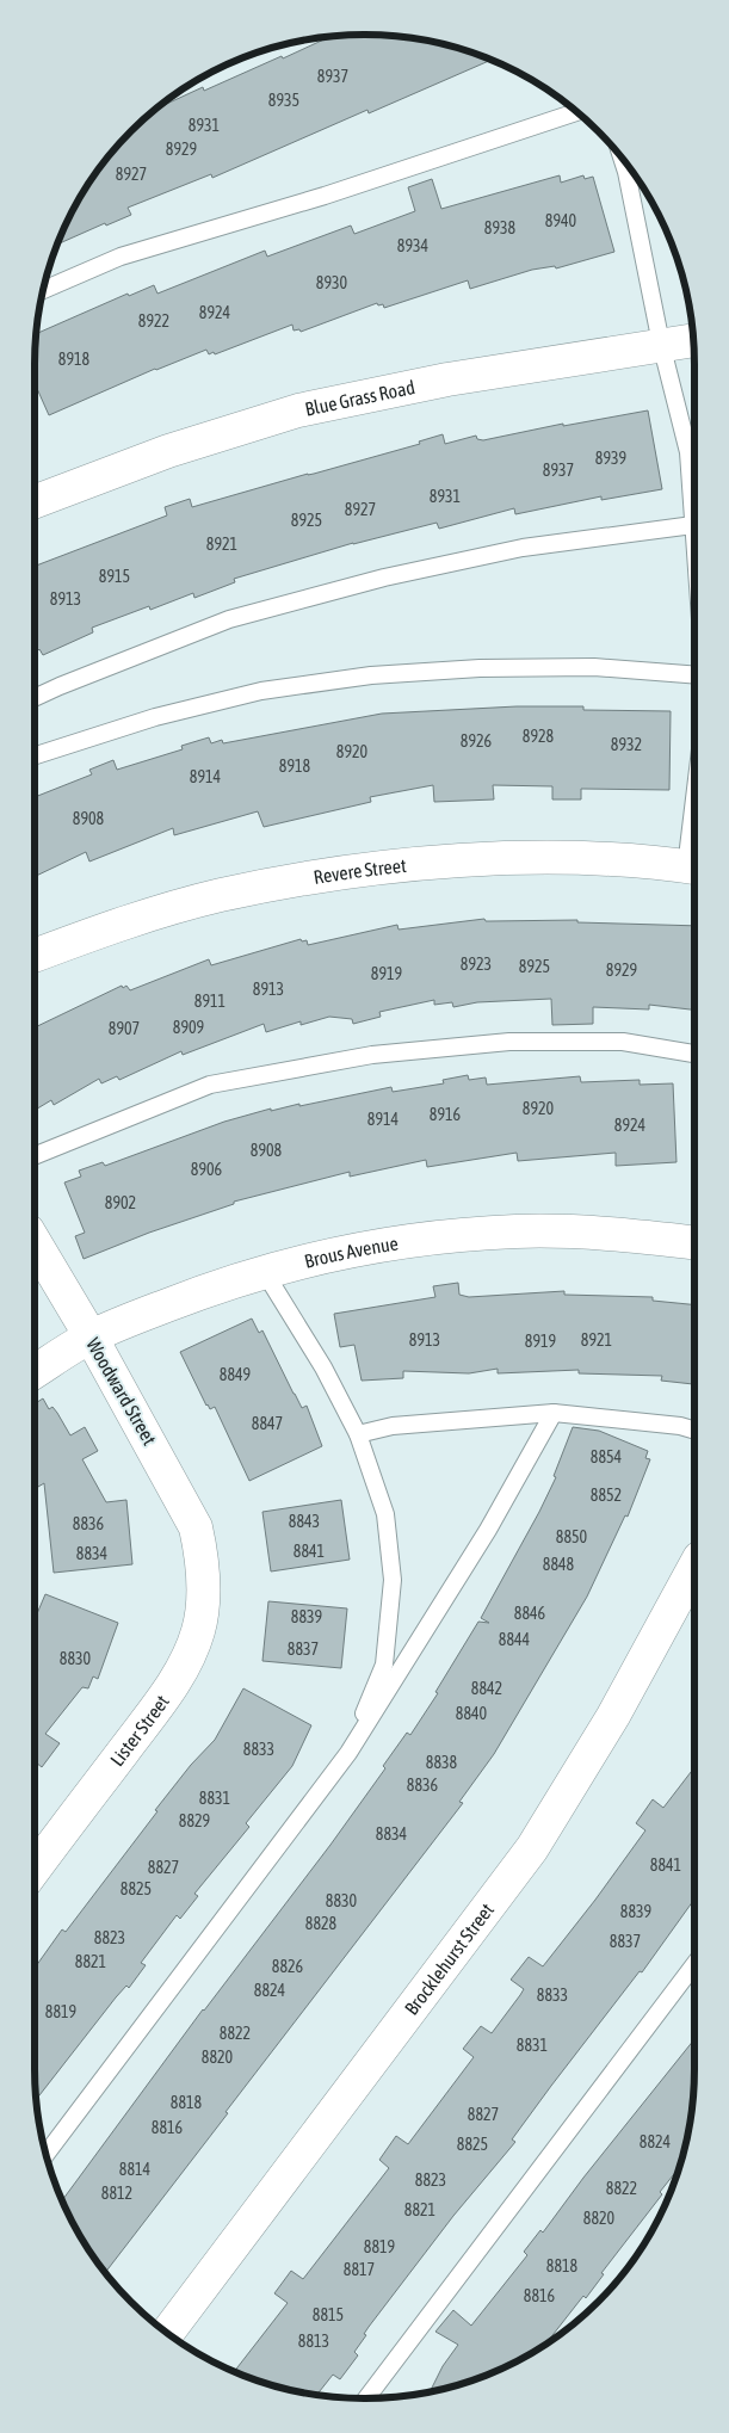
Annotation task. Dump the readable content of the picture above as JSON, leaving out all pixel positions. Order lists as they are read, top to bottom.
{
  "streets": {
    "street": [
      "Blue Grass Road",
      "Revere Street",
      "Brous Avenue",
      "Woodward Street",
      "Lister Street",
      "Brocklehurst Street"
    ]
  },
  "crossings": [
    ["Brous Avenue", "Woodward Street"],
    ["Woodward Street", "Lister Street"]
  ],
  "house_numbers": [
    "8937",
    "8935",
    "8931",
    "8929",
    "8927",
    "8940",
    "8938",
    "8934",
    "8930",
    "8924",
    "8922",
    "8918",
    "8939",
    "8937",
    "8931",
    "8927",
    "8925",
    "8921",
    "8915",
    "8913",
    "8928",
    "8926",
    "8932",
    "8920",
    "8918",
    "8914",
    "8908",
    "8923",
    "8925",
    "8929",
    "8919",
    "8913",
    "8911",
    "8909",
    "8907",
    "8920",
    "8916",
    "8914",
    "8924",
    "8908",
    "8906",
    "8902",
    "8913",
    "8921",
    "8919",
    "8849",
    "8847",
    "8854",
    "8852",
    "8843",
    "8836",
    "8850",
    "8841",
    "8834",
    "8848",
    "8846",
    "8839",
    "8844",
    "8837",
    "8830",
    "8842",
    "8840",
    "8833",
    "8838",
    "8836",
    "8831",
    "8829",
    "8834",
    "8841",
    "8827",
    "8825",
    "8830",
    "8839",
    "8828",
    "8823",
    "8837",
    "8821",
    "8826",
    "8824",
    "8833",
    "8819",
    "8822",
    "8831",
    "8820",
    "8818",
    "8827",
    "8816",
    "8824",
    "8825",
    "8814",
    "8823",
    "8822",
    "8812",
    "8821",
    "8820",
    "8819",
    "8818",
    "8817",
    "8816",
    "8815",
    "8813"
  ]
}
